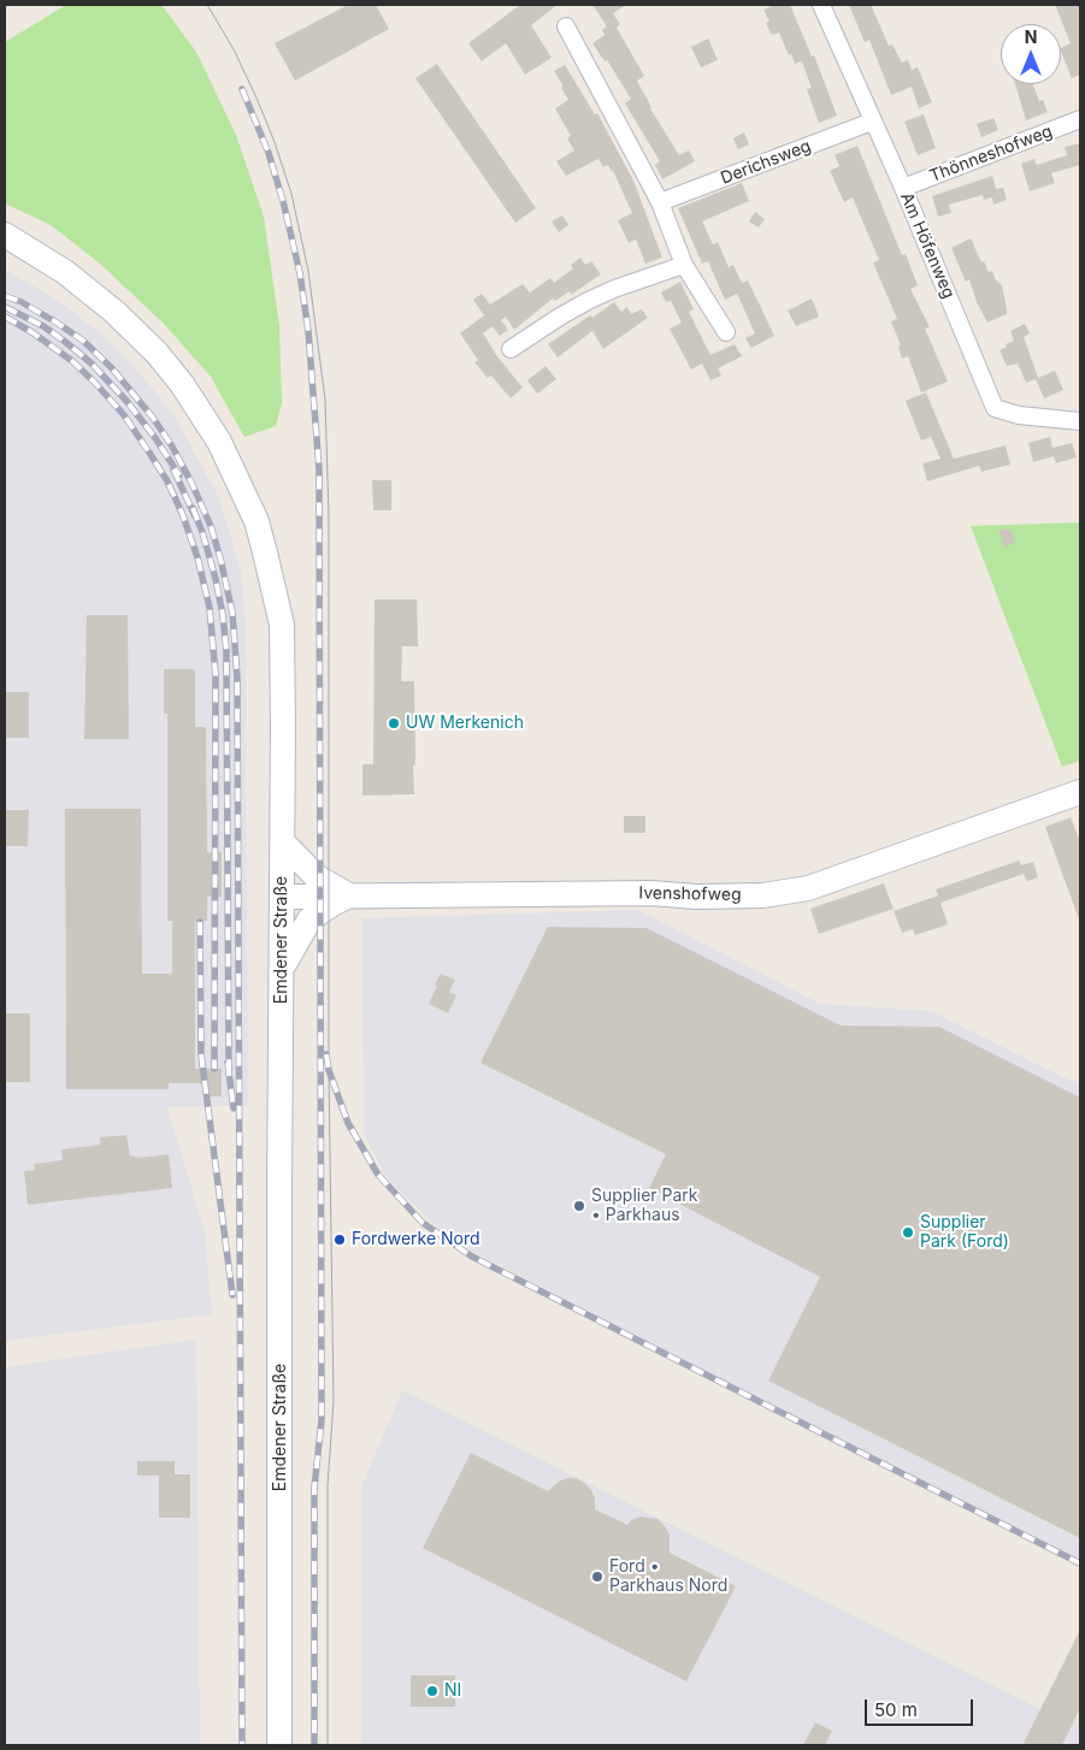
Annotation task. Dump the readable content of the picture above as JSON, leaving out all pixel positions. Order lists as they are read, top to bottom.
{
  "streets": {
    "street": [
      "Thönneshofweg",
      "Derichsweg",
      "Am Höfenweg",
      "Ivenshofweg",
      "Emdener Straße"
    ]
  },
  "crossings": [
    ["Thönneshofweg", "Am Höfenweg"],
    ["Derichsweg", "Am Höfenweg"],
    ["Ivenshofweg", "Emdener Straße"]
  ],
  "places": [
    "UW Merkenich",
    "Supplier Park • Parkhaus",
    "Supplier Park (Ford)",
    "Fordwerke Nord",
    "Ford • Parkhaus Nord",
    "NI"
  ],
  "scale_bar": "50 m",
  "north": "top"
}
